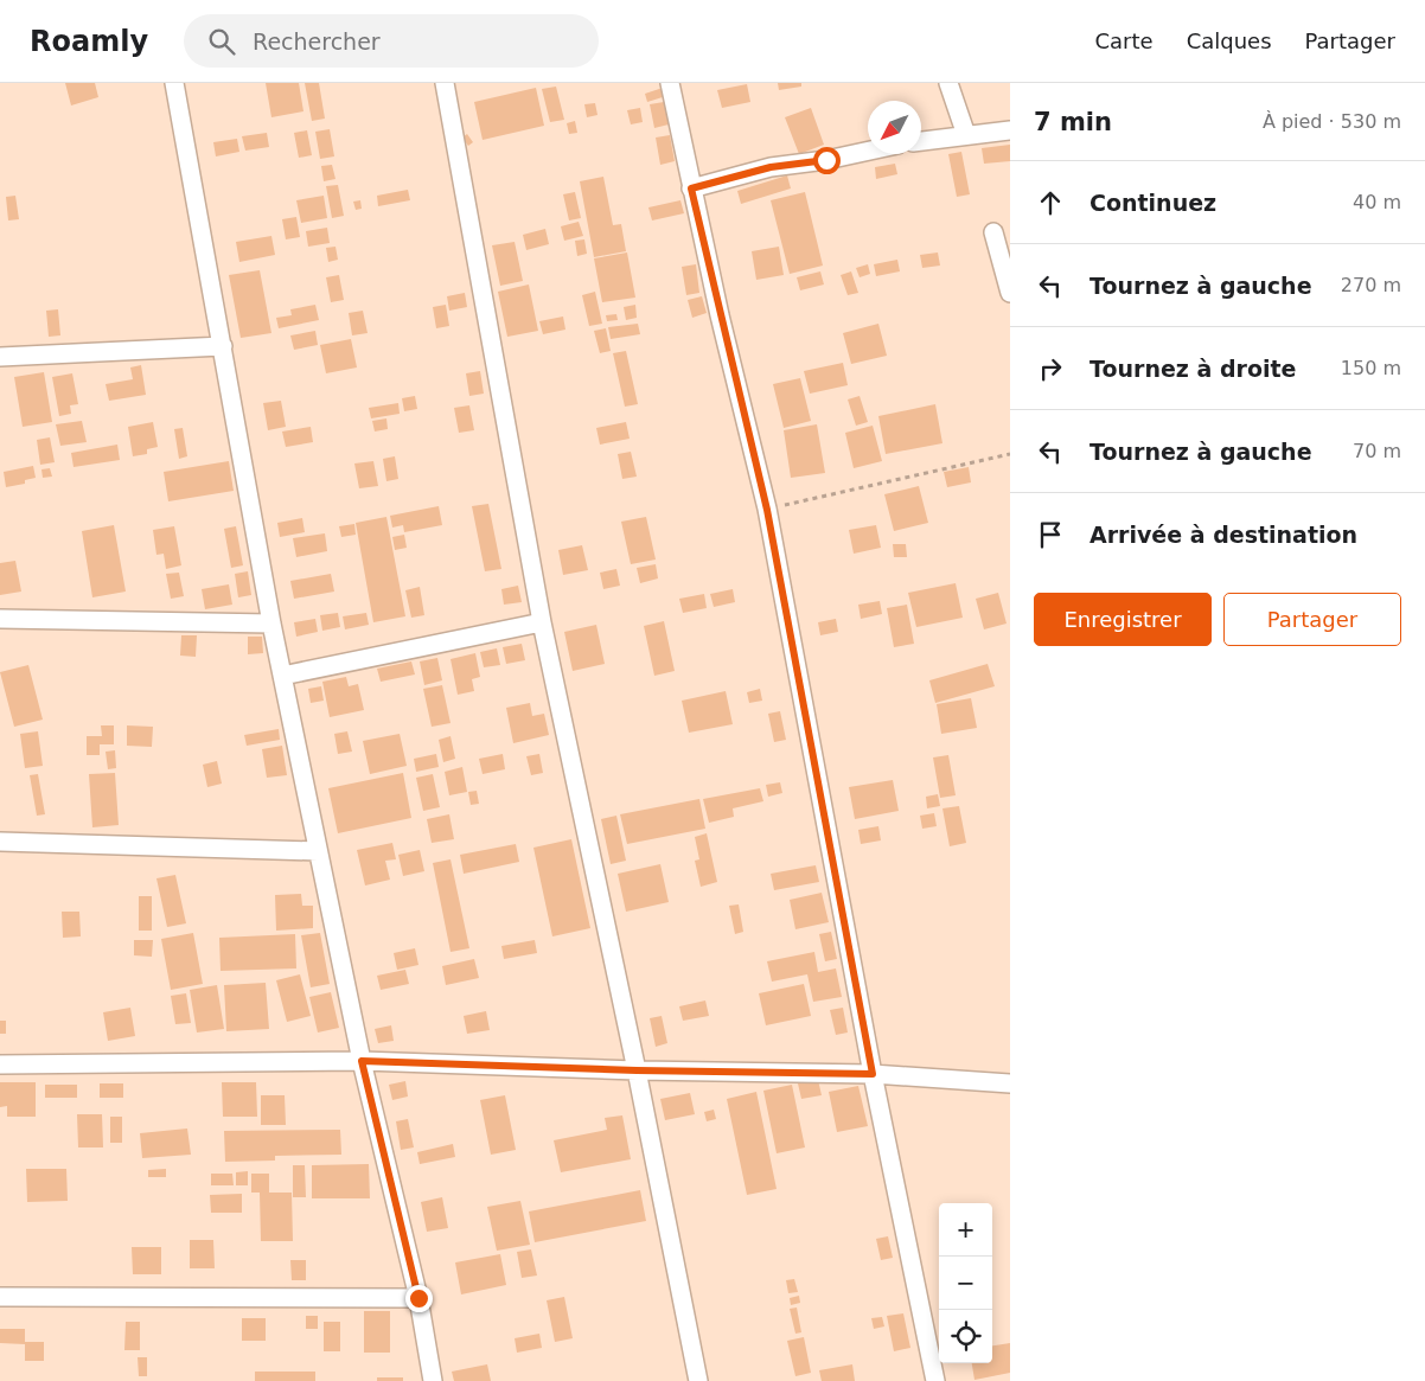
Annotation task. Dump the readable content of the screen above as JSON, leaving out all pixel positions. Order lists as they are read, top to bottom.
{
  "north": "bottom left",
  "page": {
    "header": "Roamly",
    "search": "Rechercher",
    "nav": ["Carte", "Calques", "Partager"],
    "heading": ["7 min", "À pied · 530 m"],
    "list": [
      ["Continuez", "40 m"],
      ["Tournez à gauche", "270 m"],
      ["Tournez à droite", "150 m"],
      ["Tournez à gauche", "70 m"],
      "Arrivée à destination"
    ],
    "buttons": ["Enregistrer", "Partager"],
    "map_buttons": ["+", "−"]
  }
}
